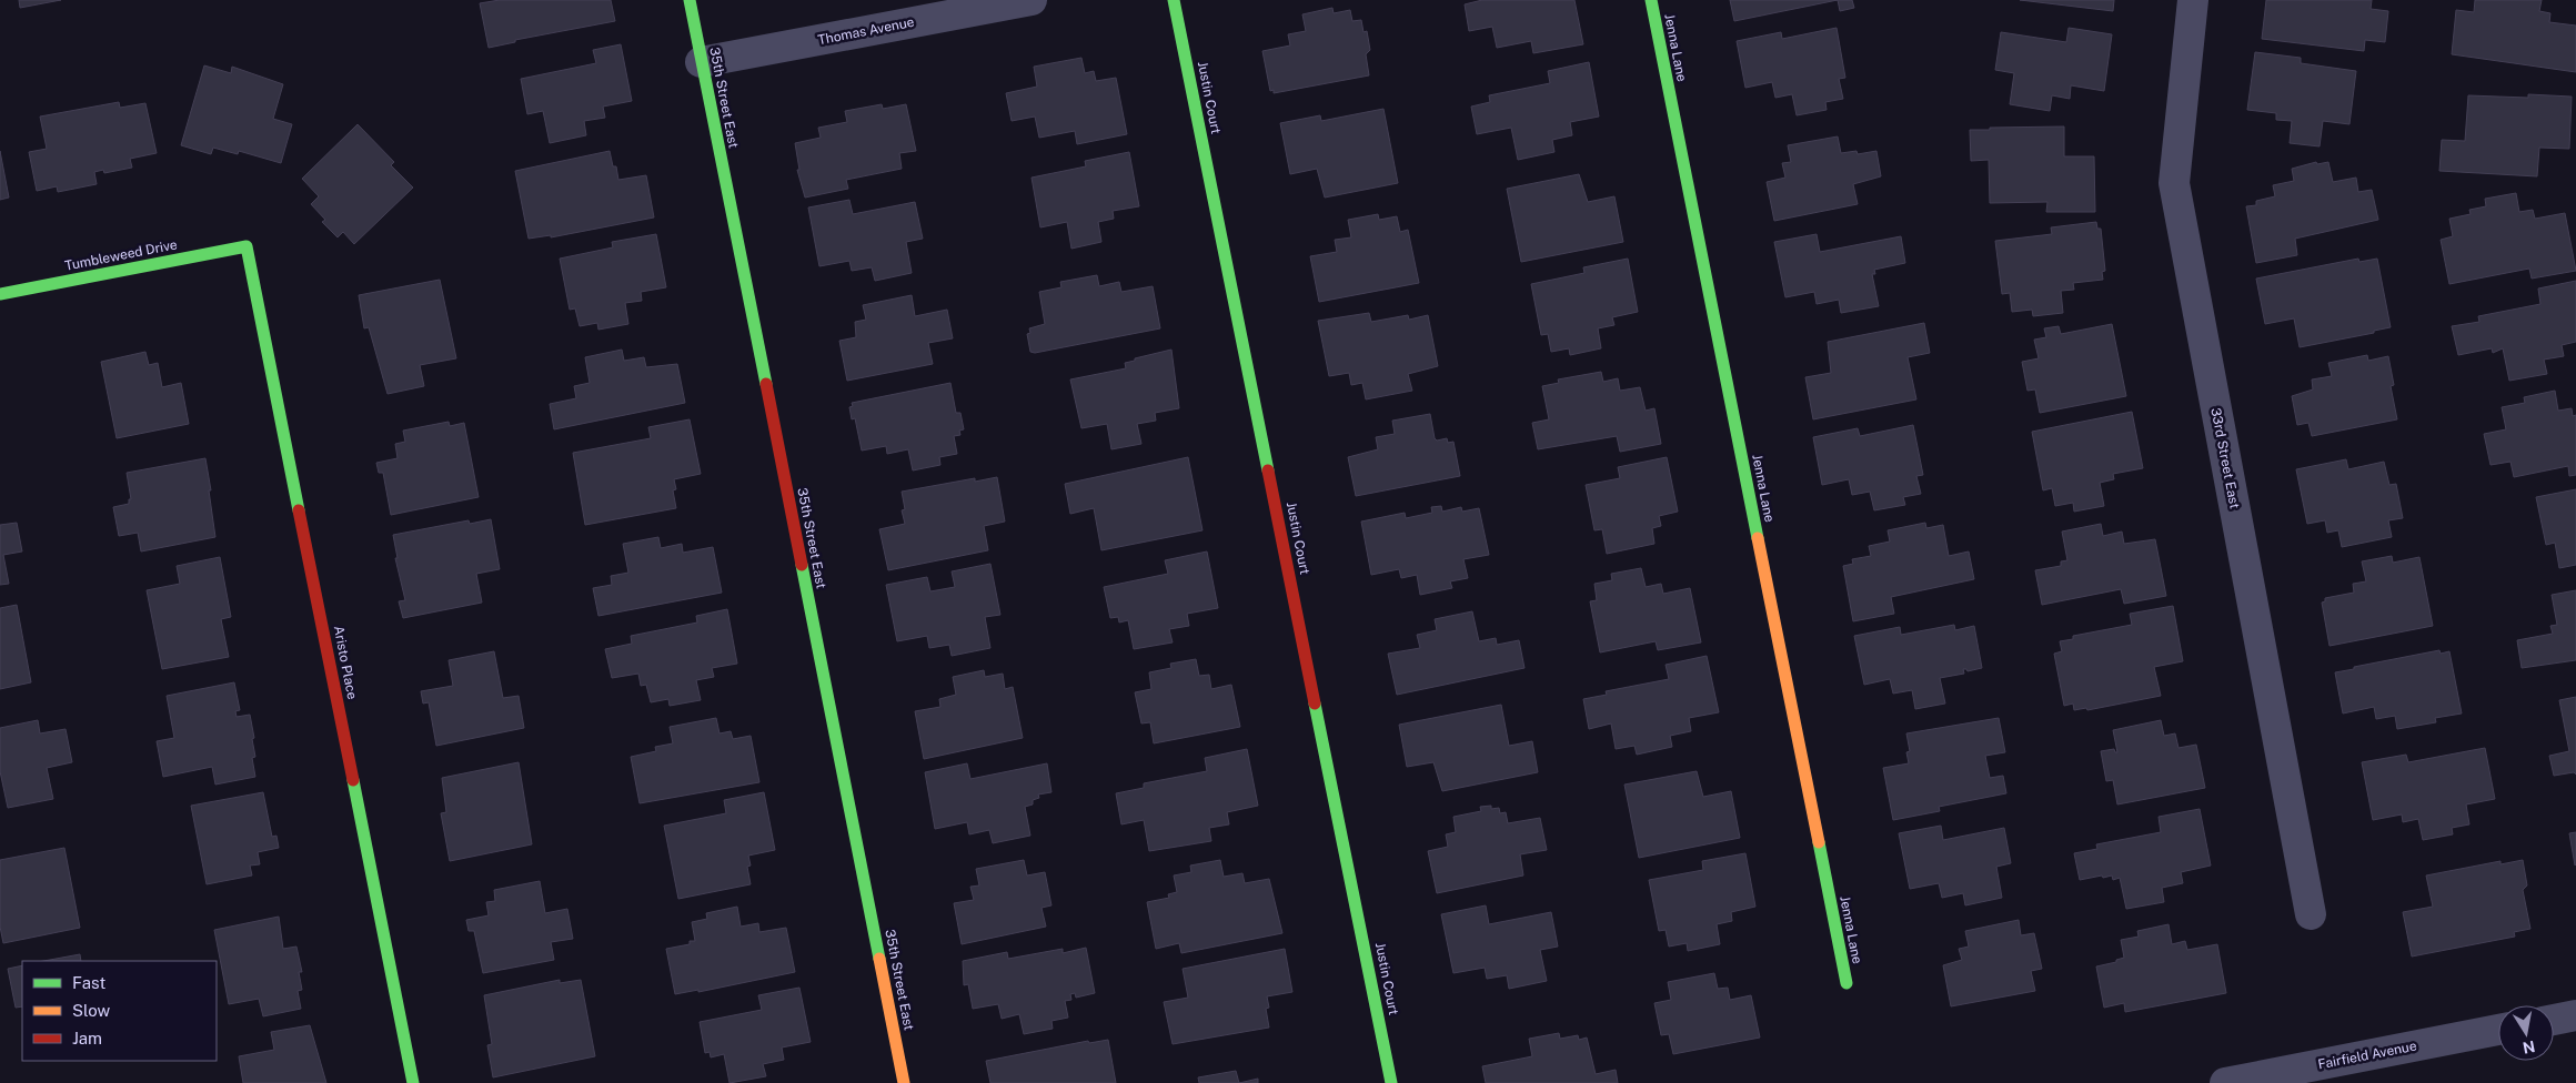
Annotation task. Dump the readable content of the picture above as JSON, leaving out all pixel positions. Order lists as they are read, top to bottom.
{
  "streets": {
    "street": [
      "Thomas Avenue",
      "Jenna Lane",
      "35th Street East",
      "Justin Court",
      "Tumbleweed Drive",
      "33rd Street East",
      "Aristo Place",
      "Fairfield Avenue"
    ]
  },
  "crossings": [
    ["Thomas Avenue", "35th Street East"],
    ["Tumbleweed Drive", "Aristo Place"]
  ],
  "legend": ["Fast", "Slow", "Jam"],
  "north": "bottom"
}
